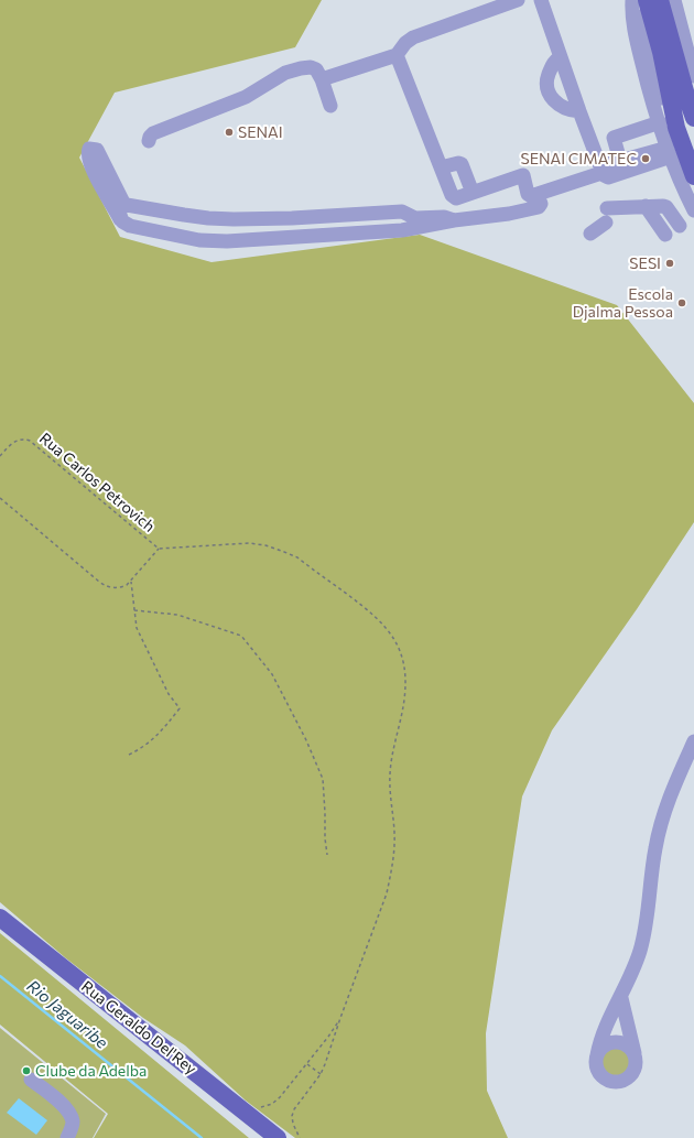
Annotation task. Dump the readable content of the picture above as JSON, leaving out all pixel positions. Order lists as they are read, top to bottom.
{
  "streets": {
    "main road": ["Rua Geraldo Del'Rey"],
    "path": ["Rua Carlos Petrovich"]
  },
  "water": ["Rio Jaguaribe"],
  "places": [
    "SENAI",
    "SENAI CIMATEC",
    "SESI",
    "Escola Djalma Pessoa",
    "Clube da Adelba"
  ]
}
